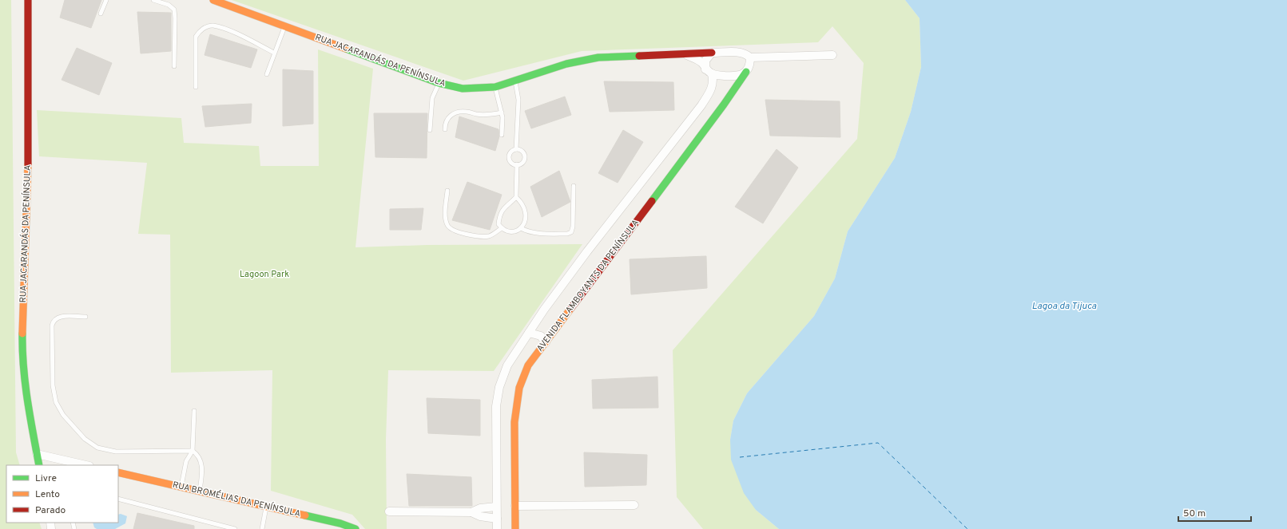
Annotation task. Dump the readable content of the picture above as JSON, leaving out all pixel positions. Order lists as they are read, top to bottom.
{
  "streets": {
    "street": ["RUA JACARANDÁS DA PENÍNSULA", "AVENIDA FLAMBOYANTS DA PENÍNSULA", "RUA BROMÉLIAS DA PENÍNSULA"]
  },
  "crossings": [
    ["RUA JACARANDÁS DA PENÍNSULA", "AVENIDA FLAMBOYANTS DA PENÍNSULA"]
  ],
  "water": ["Lagoa da Tijuca"],
  "parks": ["Lagoon Park"],
  "legend": ["Livre", "Lento", "Parado"],
  "scale_bar": "50 m"
}
